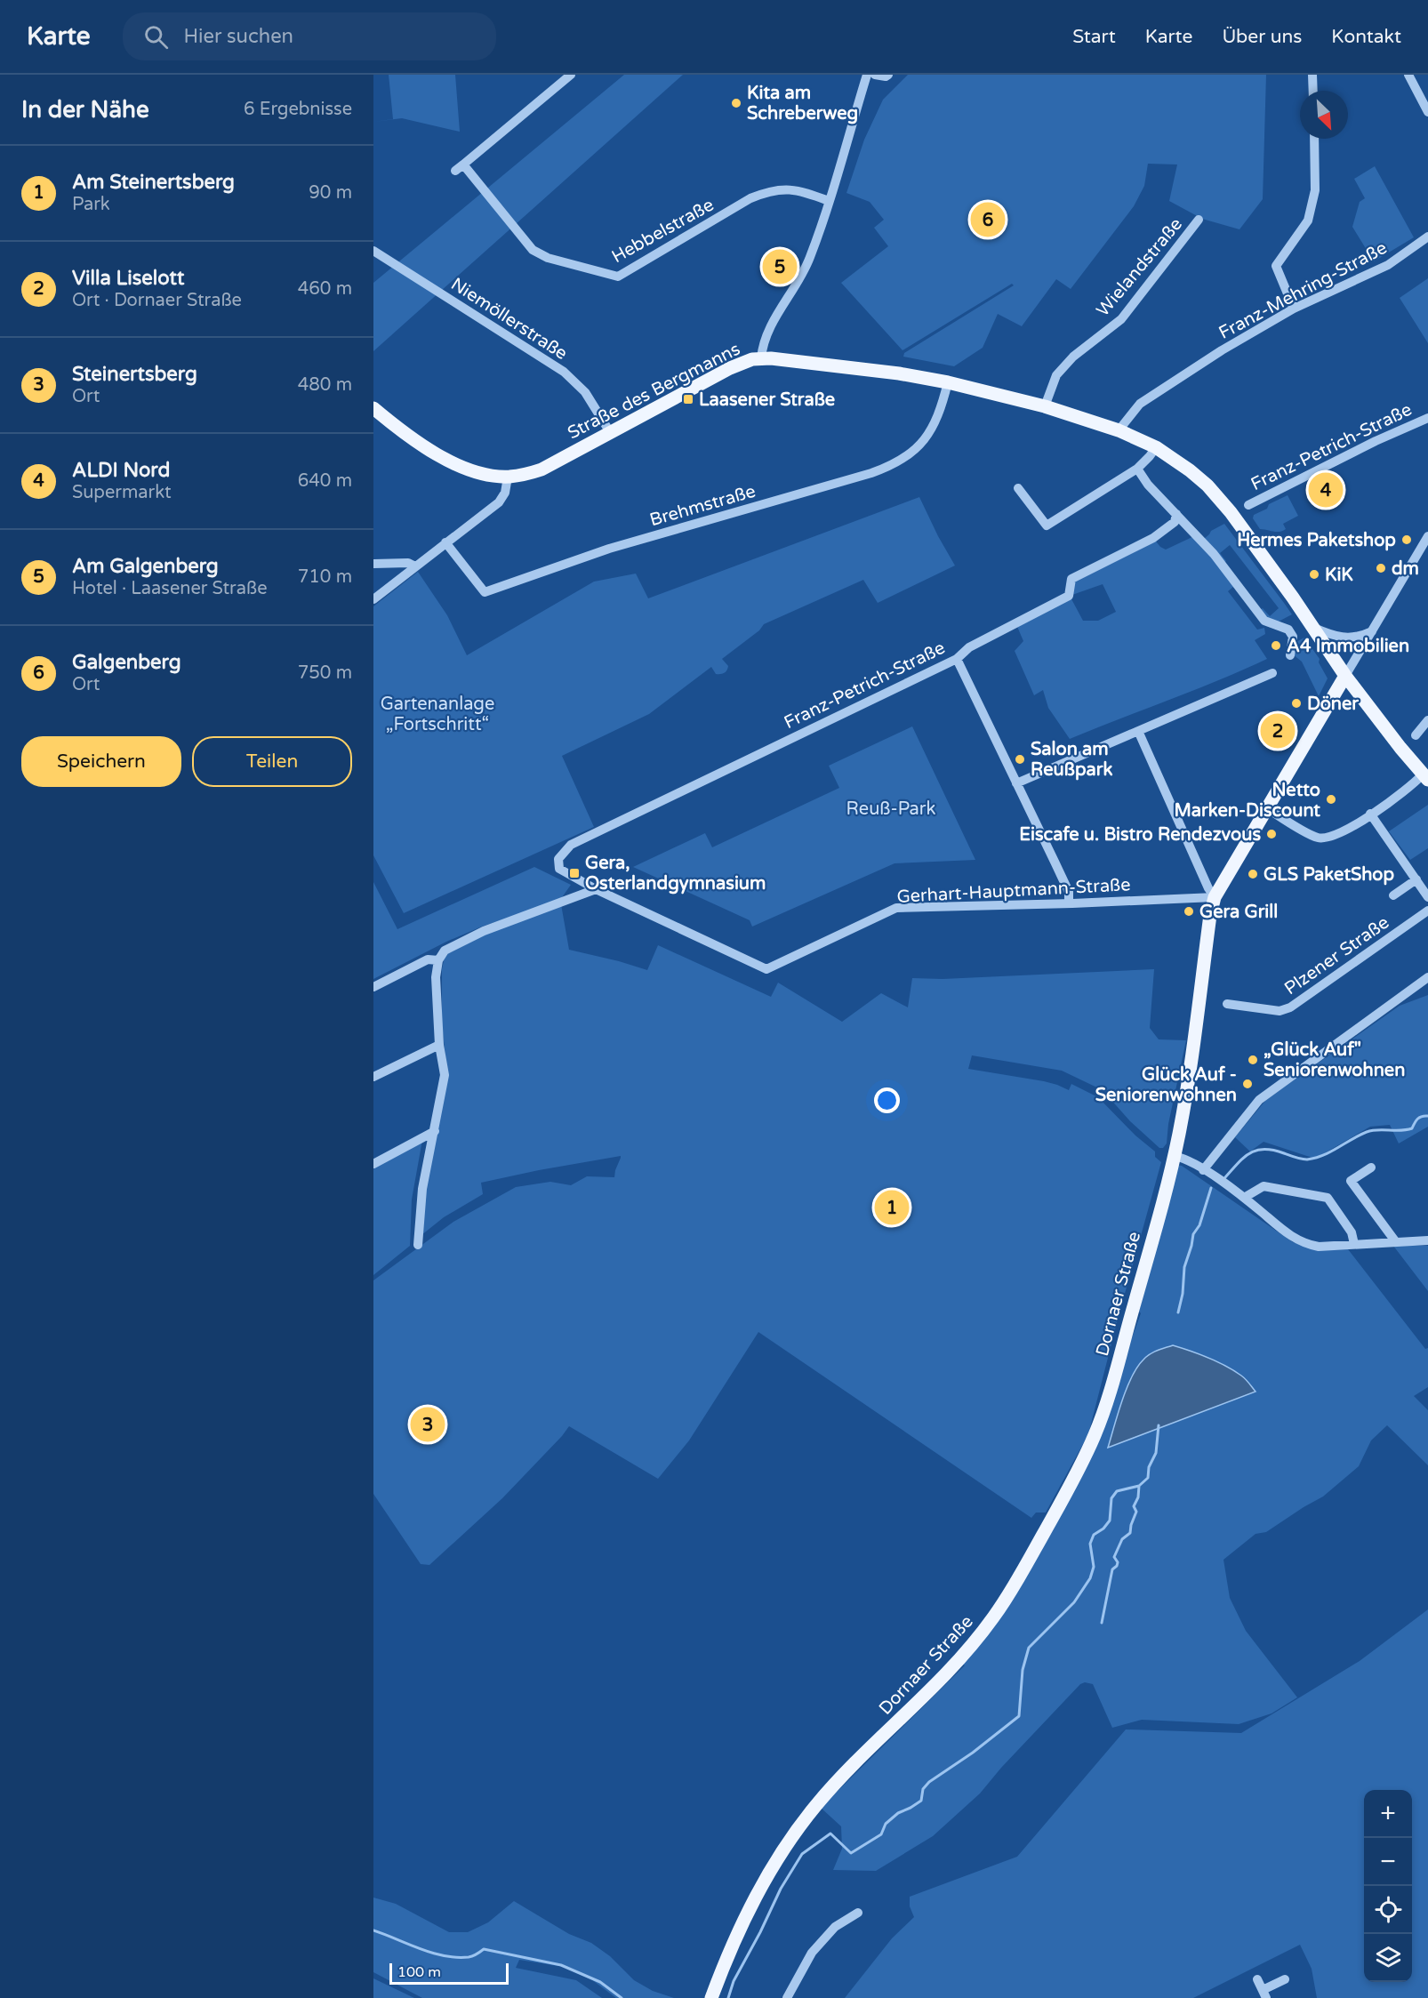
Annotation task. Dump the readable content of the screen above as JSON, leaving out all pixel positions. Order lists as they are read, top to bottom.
{
  "streets": {
    "main road": ["Straße des Bergmanns", "Dornaer Straße"],
    "street": [
      "Hebbelstraße",
      "Wielandstraße",
      "Franz-Mehring-Straße",
      "Niemöllerstraße",
      "Franz-Petrich-Straße",
      "Brehmstraße",
      "Gerhart-Hauptmann-Straße",
      "Plzener Straße"
    ]
  },
  "crossings": [
    ["Wielandstraße", "Straße des Bergmanns"],
    ["Franz-Mehring-Straße", "Straße des Bergmanns"],
    ["Niemöllerstraße", "Straße des Bergmanns"],
    ["Straße des Bergmanns", "Brehmstraße"],
    ["Straße des Bergmanns", "Dornaer Straße"],
    ["Franz-Petrich-Straße", "Gerhart-Hauptmann-Straße"],
    ["Gerhart-Hauptmann-Straße", "Dornaer Straße"]
  ],
  "parks": ["Gartenanlage „Fortschritt“", "Reuß-Park"],
  "places": {
    "other": [
      "Kita am Schreberweg",
      "Hermes Paketshop",
      "dm",
      "KiK",
      "A4 Immobilien",
      "Döner",
      "Salon am Reußpark",
      "Netto Marken-Discount",
      "Eiscafe u. Bistro Rendezvous",
      "GLS PaketShop",
      "Gera Grill",
      "„Glück Auf\" Seniorenwohnen",
      "Glück Auf - Seniorenwohnen"
    ],
    "transit": ["Laasener Straße", "Gera, Osterlandgymnasium"]
  },
  "scale_bar": "100 m",
  "north": "bottom right",
  "page": {
    "header": "Karte",
    "search": "Hier suchen",
    "nav": [
      "Start",
      "Karte",
      "Über uns",
      "Kontakt"
    ],
    "heading": ["In der Nähe", "6 Ergebnisse"],
    "list": [
      {
        "mark": "1",
        "name": "Am Steinertsberg",
        "note": "Park",
        "value": "90 m"
      },
      {
        "mark": "2",
        "name": "Villa Liselott",
        "note": "Ort · Dornaer Straße",
        "value": "460 m"
      },
      {
        "mark": "3",
        "name": "Steinertsberg",
        "note": "Ort",
        "value": "480 m"
      },
      {
        "mark": "4",
        "name": "ALDI Nord",
        "note": "Supermarkt",
        "value": "640 m"
      },
      {
        "mark": "5",
        "name": "Am Galgenberg",
        "note": "Hotel · Laasener Straße",
        "value": "710 m"
      },
      {
        "mark": "6",
        "name": "Galgenberg",
        "note": "Ort",
        "value": "750 m"
      }
    ],
    "pins": [
      "6",
      "5",
      "4",
      "2",
      "1",
      "3"
    ],
    "buttons": ["Speichern", "Teilen"],
    "map_buttons": ["+", "−"],
    "scale": "100 m"
  }
}
